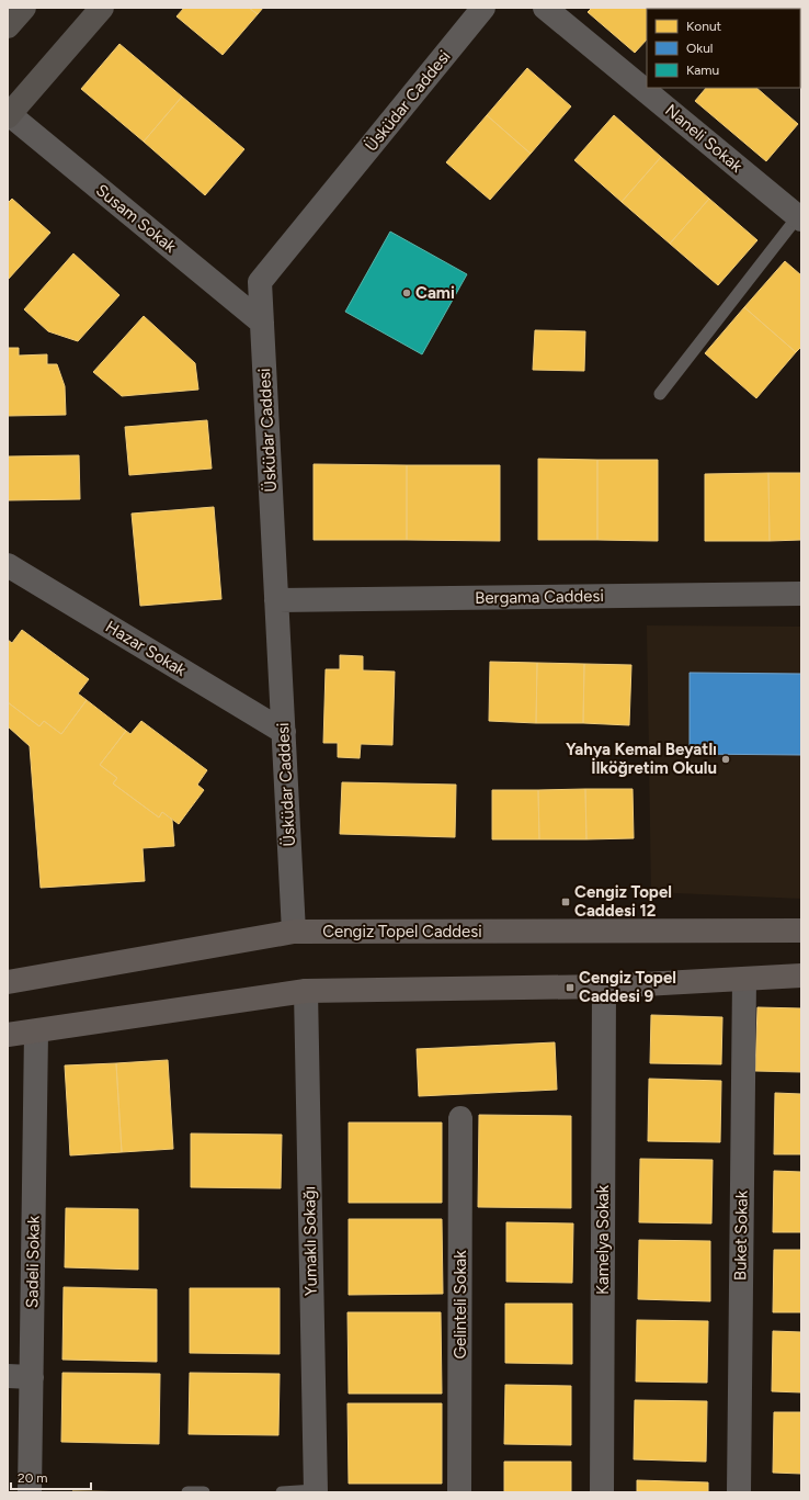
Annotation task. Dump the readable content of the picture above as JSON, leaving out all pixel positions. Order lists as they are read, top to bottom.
{
  "streets": {
    "main road": ["Cengiz Topel Caddesi"],
    "street": [
      "Üsküdar Caddesi",
      "Naneli Sokak",
      "Susam Sokak",
      "Bergama Caddesi",
      "Hazar Sokak",
      "Buket Sokak",
      "Kamelya Sokak",
      "Yumaklı Sokağı",
      "Sadeli Sokak",
      "Gelinteli Sokak"
    ]
  },
  "crossings": [
    ["Üsküdar Caddesi", "Susam Sokak"],
    ["Üsküdar Caddesi", "Bergama Caddesi"],
    ["Üsküdar Caddesi", "Hazar Sokak"],
    ["Üsküdar Caddesi", "Cengiz Topel Caddesi"]
  ],
  "places": {
    "other": ["Cami", "Yahya Kemal Beyatlı İlköğretim Okulu"],
    "transit": ["Cengiz Topel Caddesi 12", "Cengiz Topel Caddesi 9"]
  },
  "legend": ["Konut", "Okul", "Kamu"],
  "scale_bar": "20 m"
}
